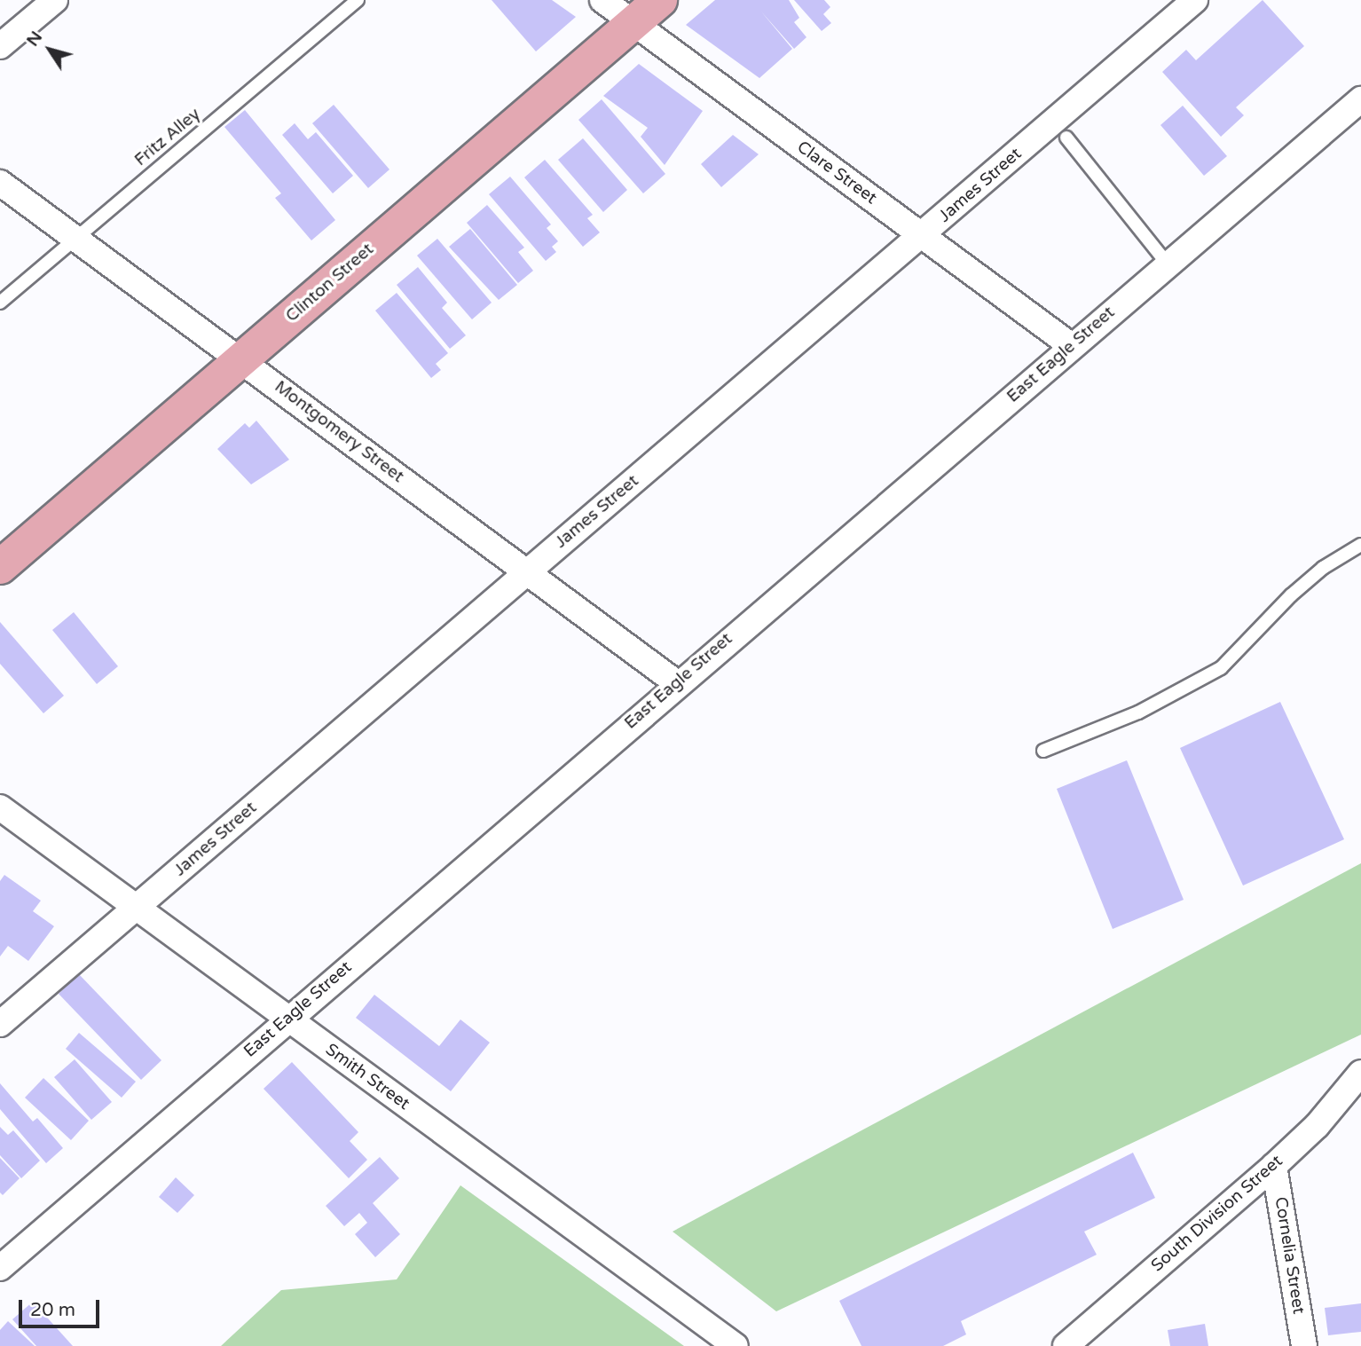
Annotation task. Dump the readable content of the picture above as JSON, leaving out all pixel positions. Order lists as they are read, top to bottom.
{
  "streets": {
    "main road": ["Clinton Street"],
    "street": [
      "Clare Street",
      "James Street",
      "East Eagle Street",
      "Montgomery Street",
      "Smith Street",
      "South Division Street",
      "Cornelia Street"
    ],
    "lane": ["Fritz Alley"]
  },
  "crossings": [
    ["Fritz Alley", "Montgomery Street"],
    ["Clare Street", "James Street"],
    ["Clare Street", "Clinton Street"],
    ["Clare Street", "East Eagle Street"],
    ["James Street", "Montgomery Street"],
    ["James Street", "Smith Street"],
    ["Clinton Street", "Montgomery Street"],
    ["East Eagle Street", "Montgomery Street"],
    ["East Eagle Street", "Smith Street"],
    ["South Division Street", "Cornelia Street"]
  ],
  "scale_bar": "20 m",
  "north": "top left"
}
